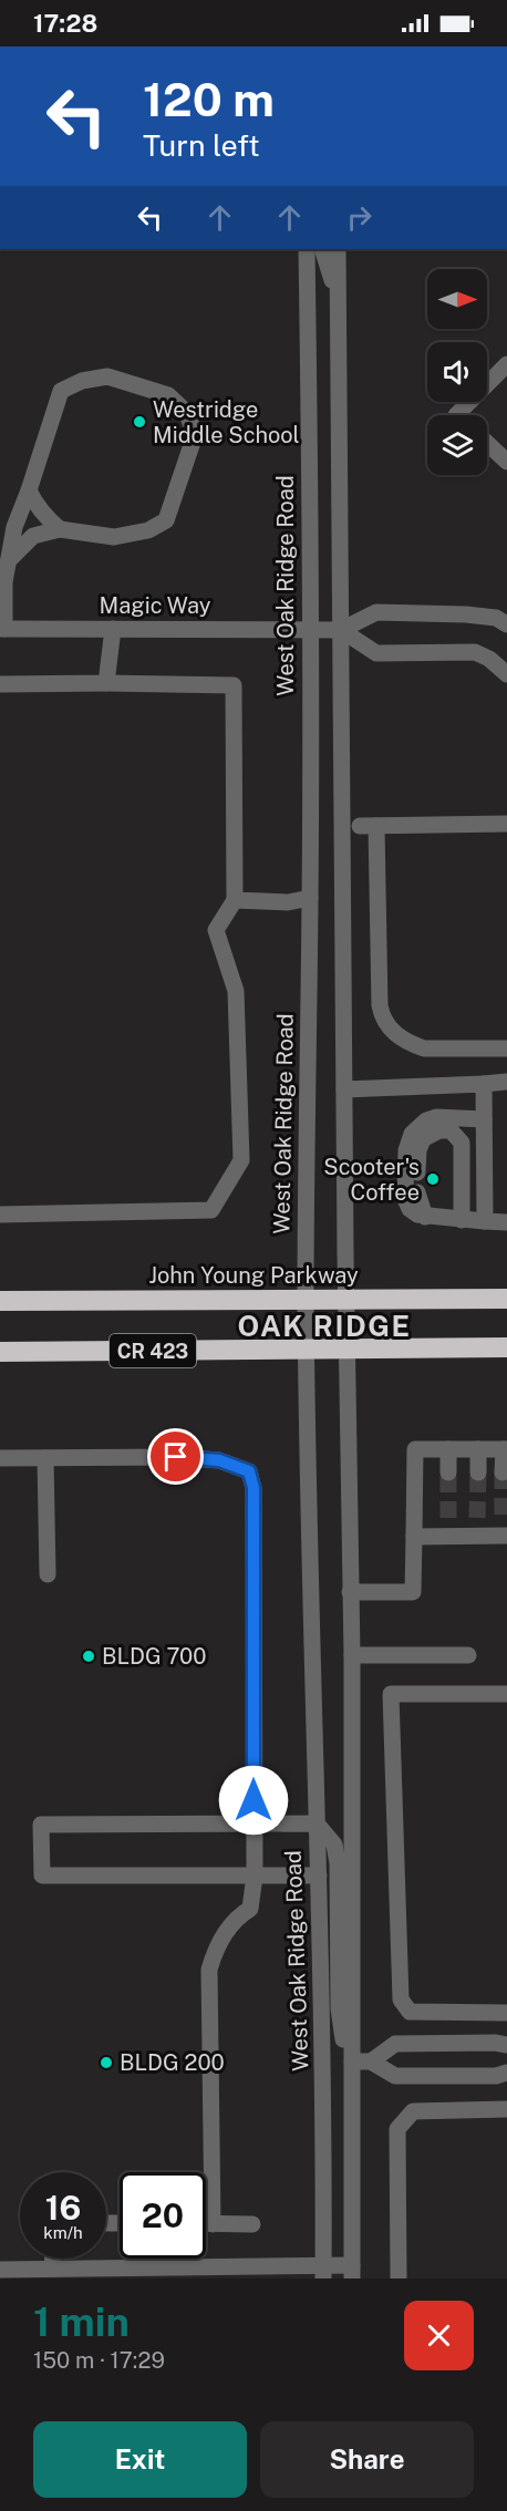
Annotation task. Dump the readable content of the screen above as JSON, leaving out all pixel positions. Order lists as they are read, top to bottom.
{
  "streets": {
    "highway": ["John Young Parkway", "CR 423"],
    "street": ["West Oak Ridge Road", "Magic Way"]
  },
  "crossings": [
    ["West Oak Ridge Road", "Magic Way"],
    ["West Oak Ridge Road", "John Young Parkway"],
    ["West Oak Ridge Road", "CR 423"]
  ],
  "districts": ["OAK RIDGE"],
  "places": [
    "Westridge Middle School",
    "Scooter's Coffee",
    "BLDG 700",
    "BLDG 200"
  ],
  "north": "right",
  "page": {
    "status": "17:28",
    "turn": ["120 m", "Turn left"],
    "speed": "16 km/h",
    "limit": "20",
    "heading": ["1 min", "150 m · 17:29"],
    "buttons": ["Exit", "Share"]
  }
}
